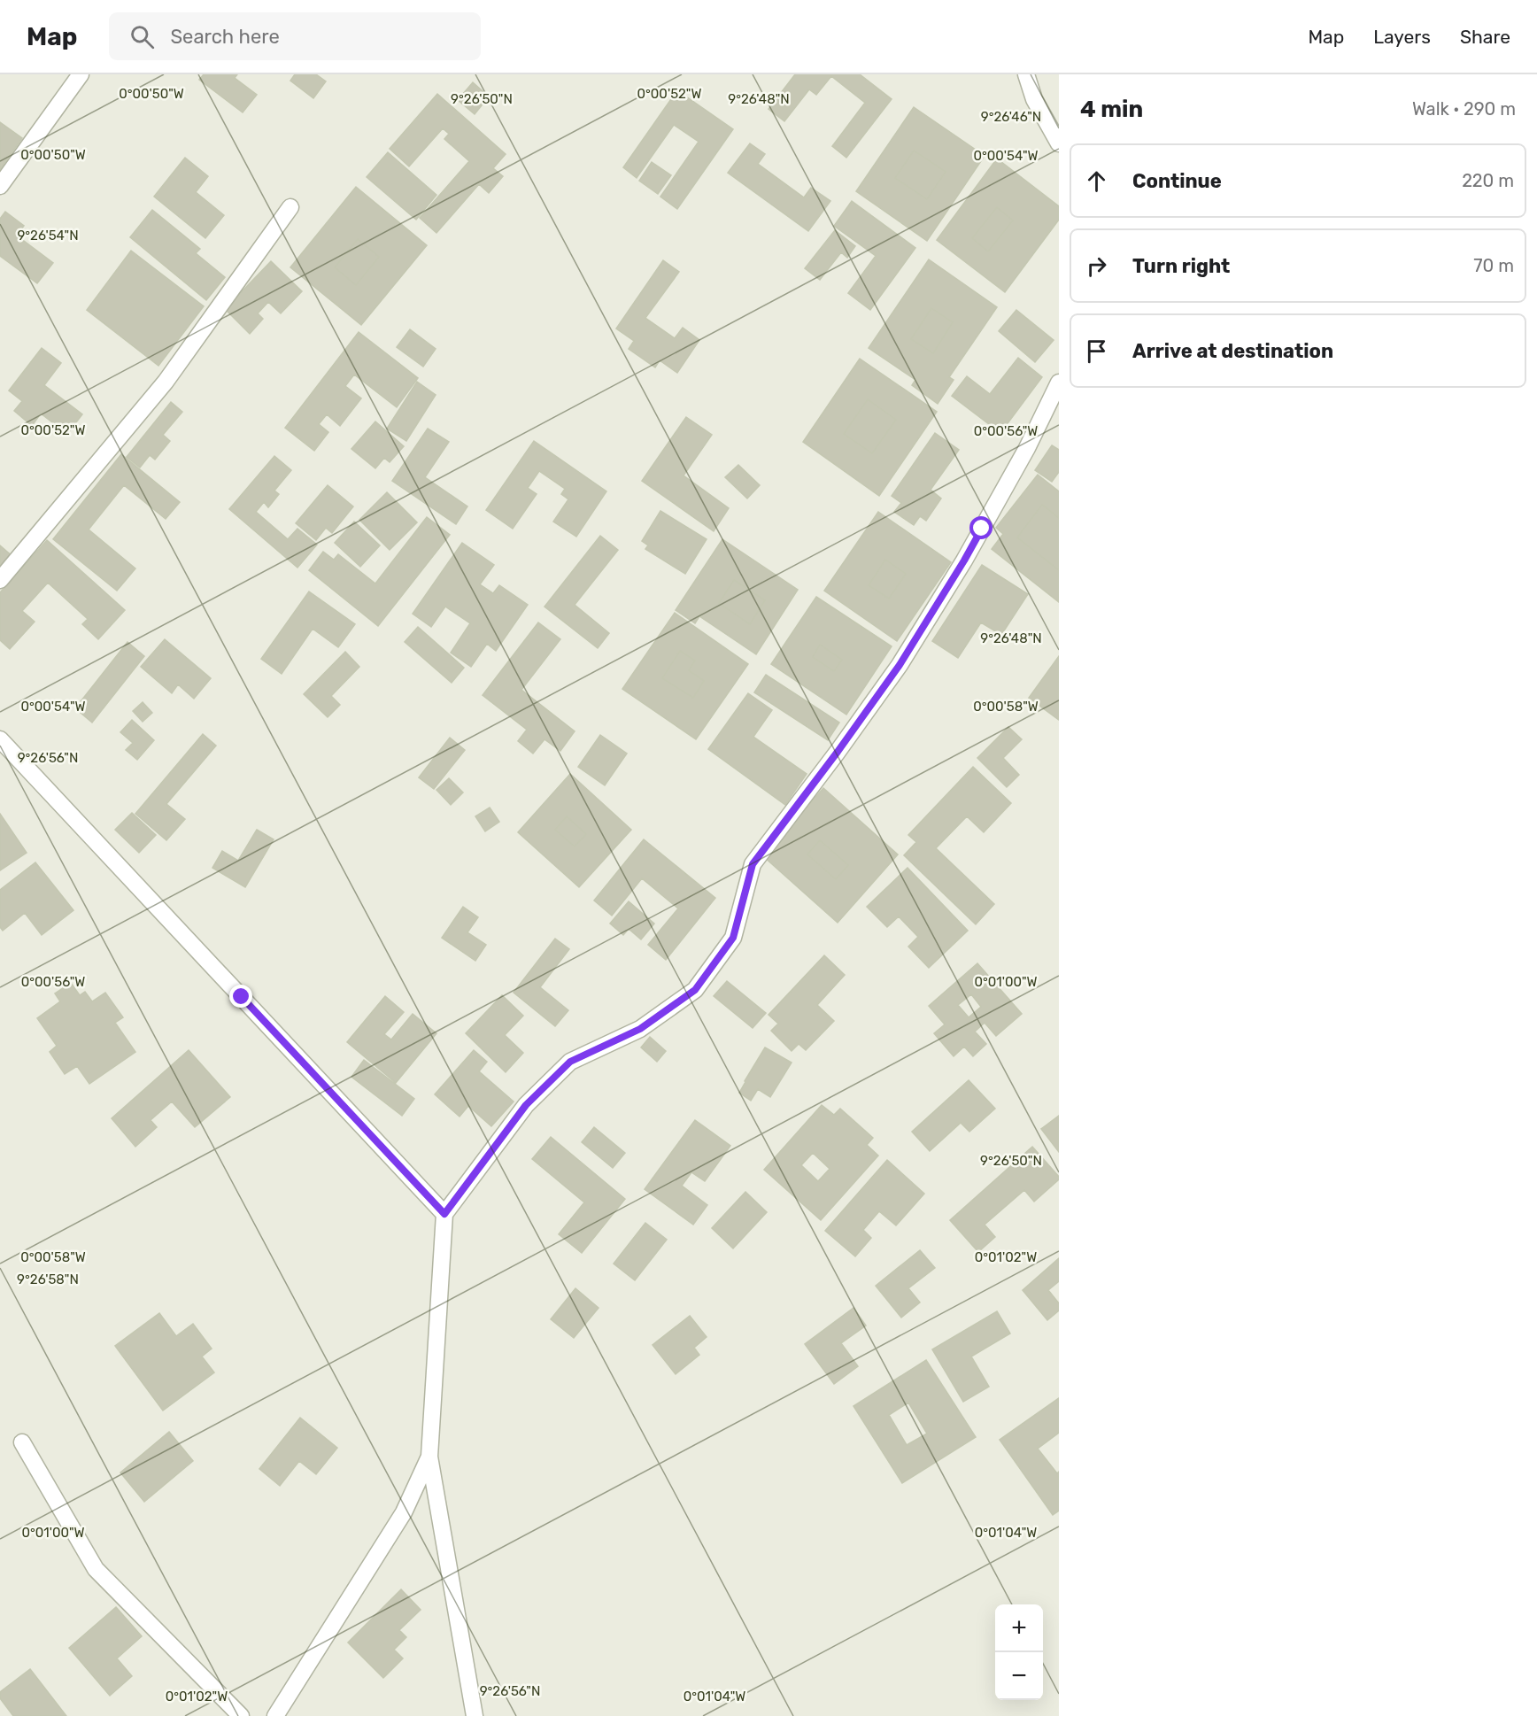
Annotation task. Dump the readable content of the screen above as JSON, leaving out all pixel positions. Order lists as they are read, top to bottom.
{
  "page": {
    "header": "Map",
    "search": "Search here",
    "nav": ["Map", "Layers", "Share"],
    "heading": ["4 min", "Walk · 290 m"],
    "list": [
      ["Continue", "220 m"],
      ["Turn right", "70 m"],
      "Arrive at destination"
    ],
    "map_buttons": ["+", "−"]
  },
  "coordinates": [
    "0°00'50\"W",
    "0°00'52\"W",
    "9°26'50\"N",
    "9°26'48\"N",
    "9°26'46\"N",
    "0°00'54\"W",
    "9°26'54\"N",
    "0°00'56\"W",
    "0°00'58\"W",
    "9°26'56\"N",
    "0°01'00\"W",
    "0°01'02\"W",
    "9°26'58\"N",
    "0°01'04\"W"
  ]
}
